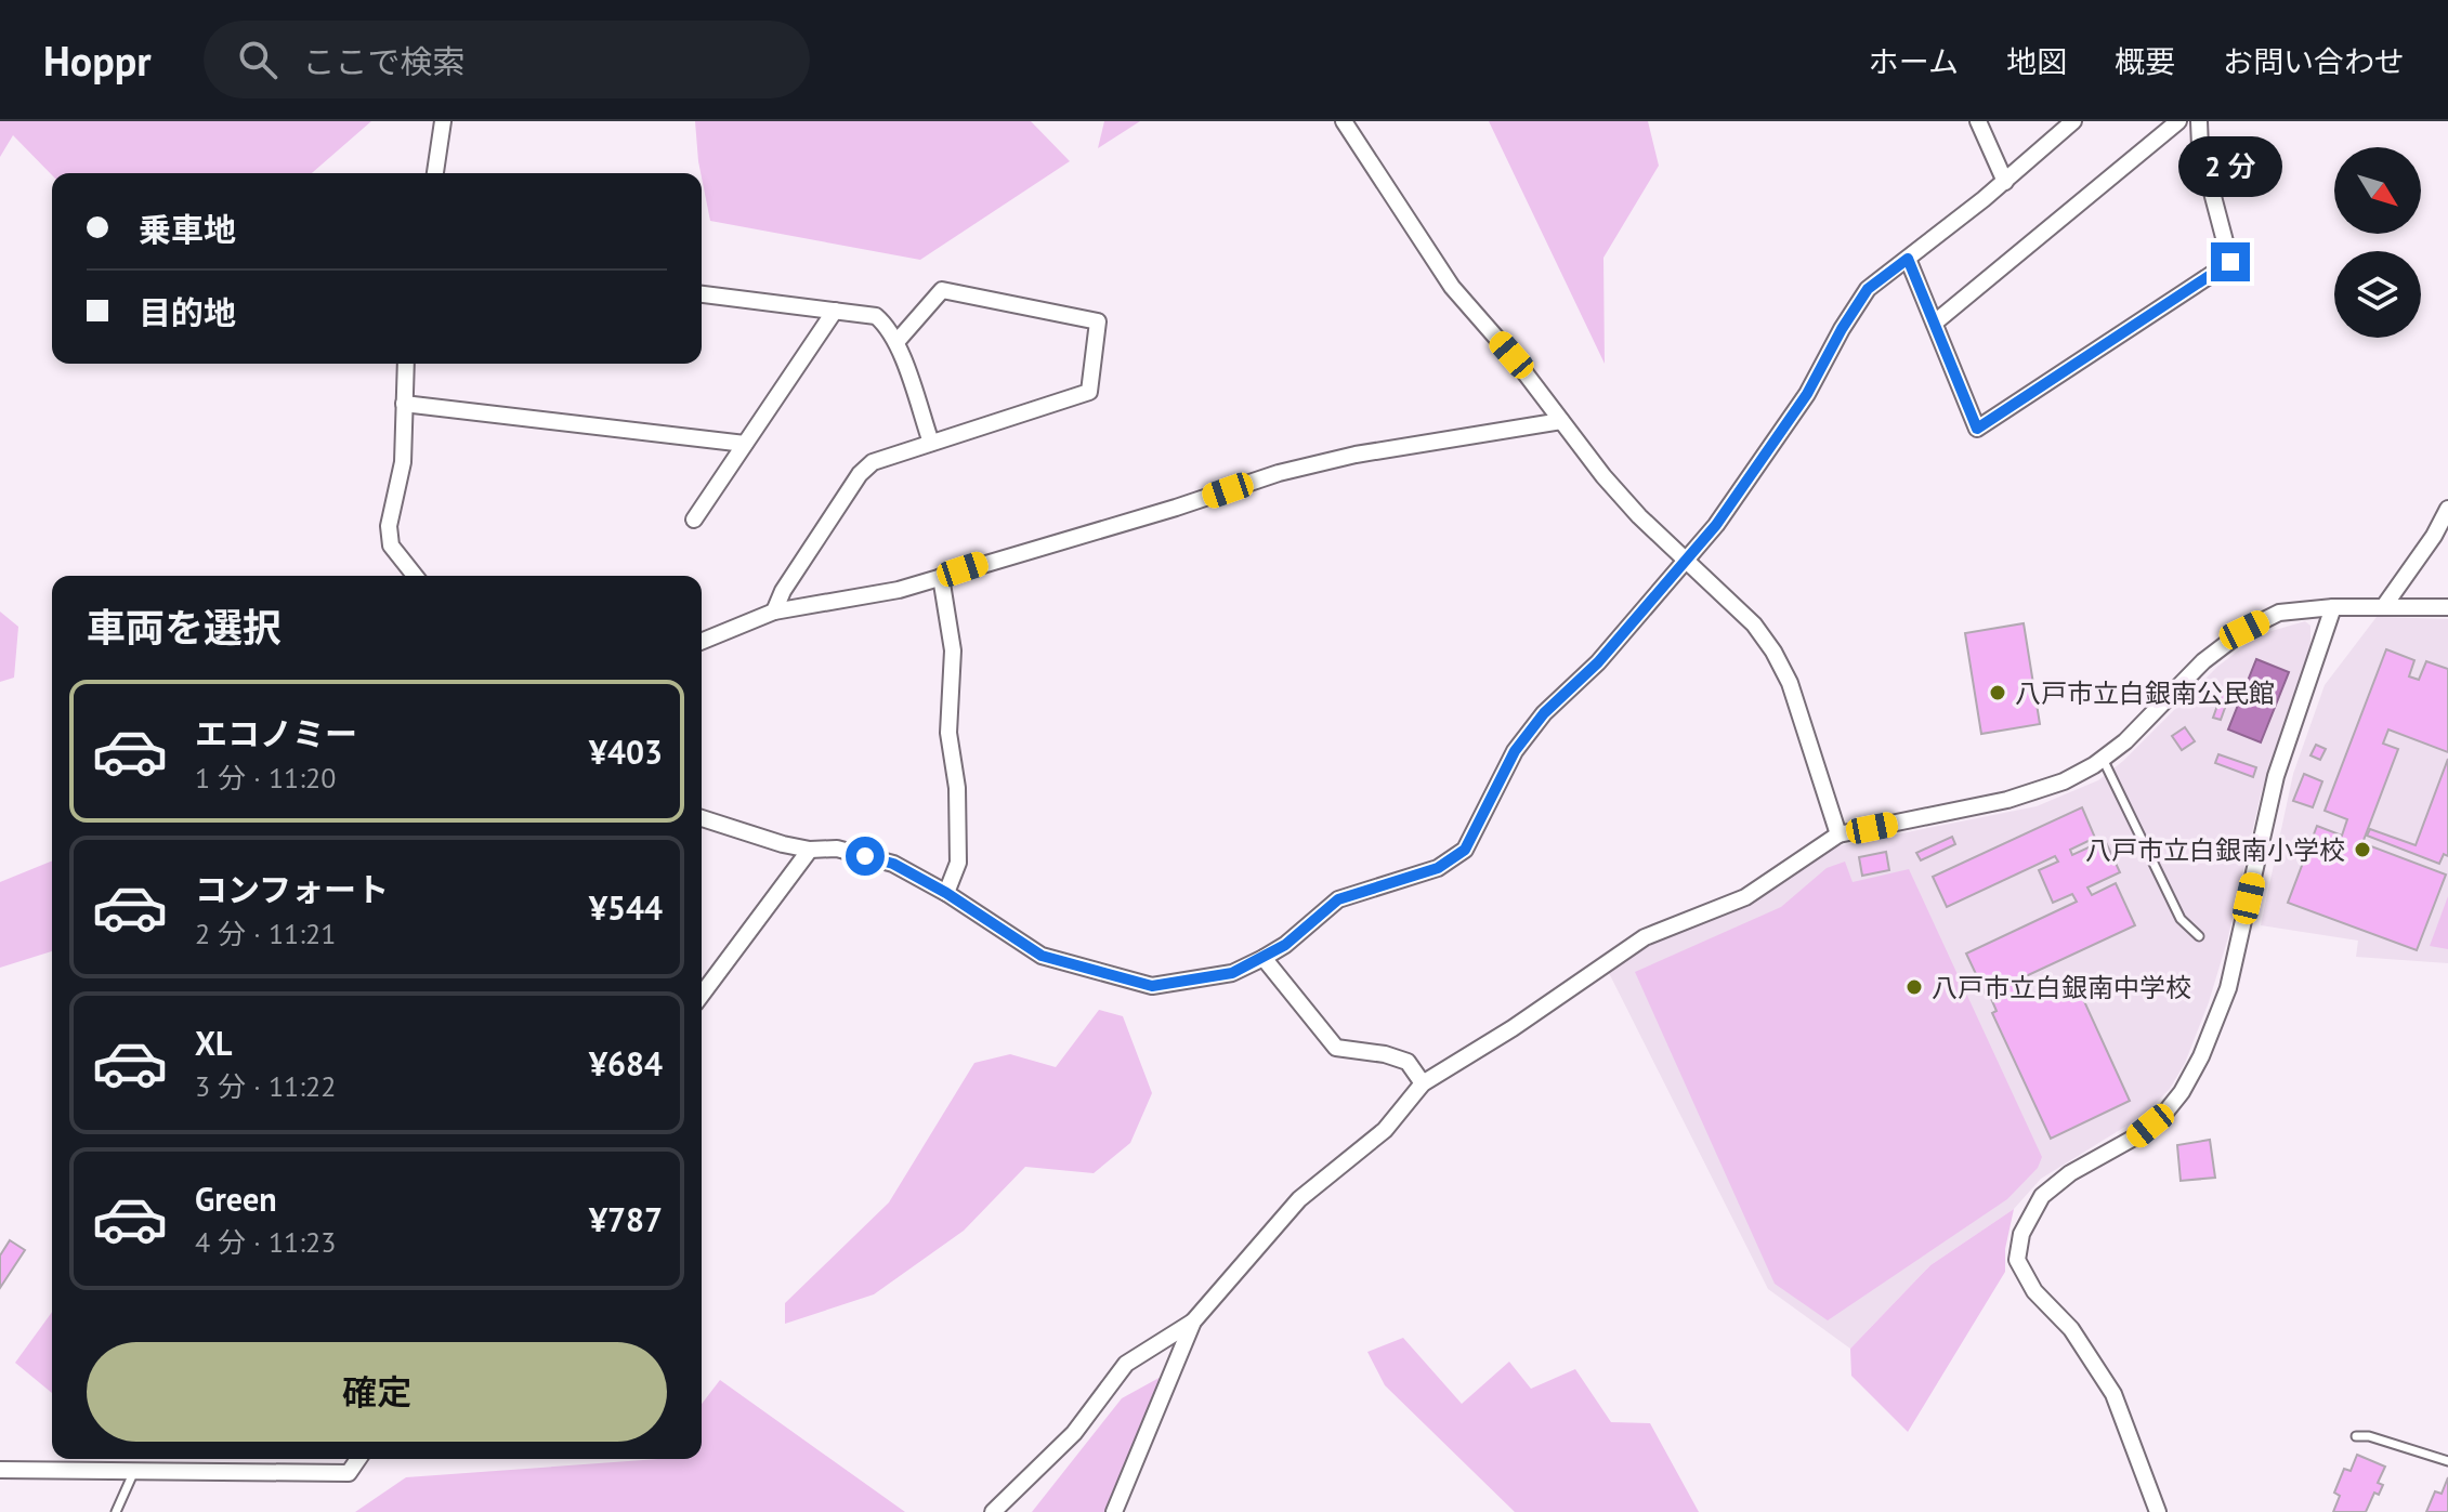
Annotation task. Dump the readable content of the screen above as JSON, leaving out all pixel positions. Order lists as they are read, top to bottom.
{
  "places": ["八戸市立白銀南公民館", "八戸市立白銀南小学校", "八戸市立白銀南中学校"],
  "north": "bottom right",
  "page": {
    "header": "Hoppr",
    "search": "ここで検索",
    "nav": [
      "ホーム",
      "地図",
      "概要",
      "お問い合わせ"
    ],
    "bubble": "2 分",
    "banner": ["乗車地", "目的地"],
    "heading": "車両を選択",
    "list": [
      {
        "name": "エコノミー",
        "note": "1 分 · 11:20",
        "value": "¥403"
      },
      {
        "name": "コンフォート",
        "note": "2 分 · 11:21",
        "value": "¥544"
      },
      {
        "name": "XL",
        "note": "3 分 · 11:22",
        "value": "¥684"
      },
      {
        "name": "Green",
        "note": "4 分 · 11:23",
        "value": "¥787"
      }
    ],
    "buttons": "確定"
  }
}
